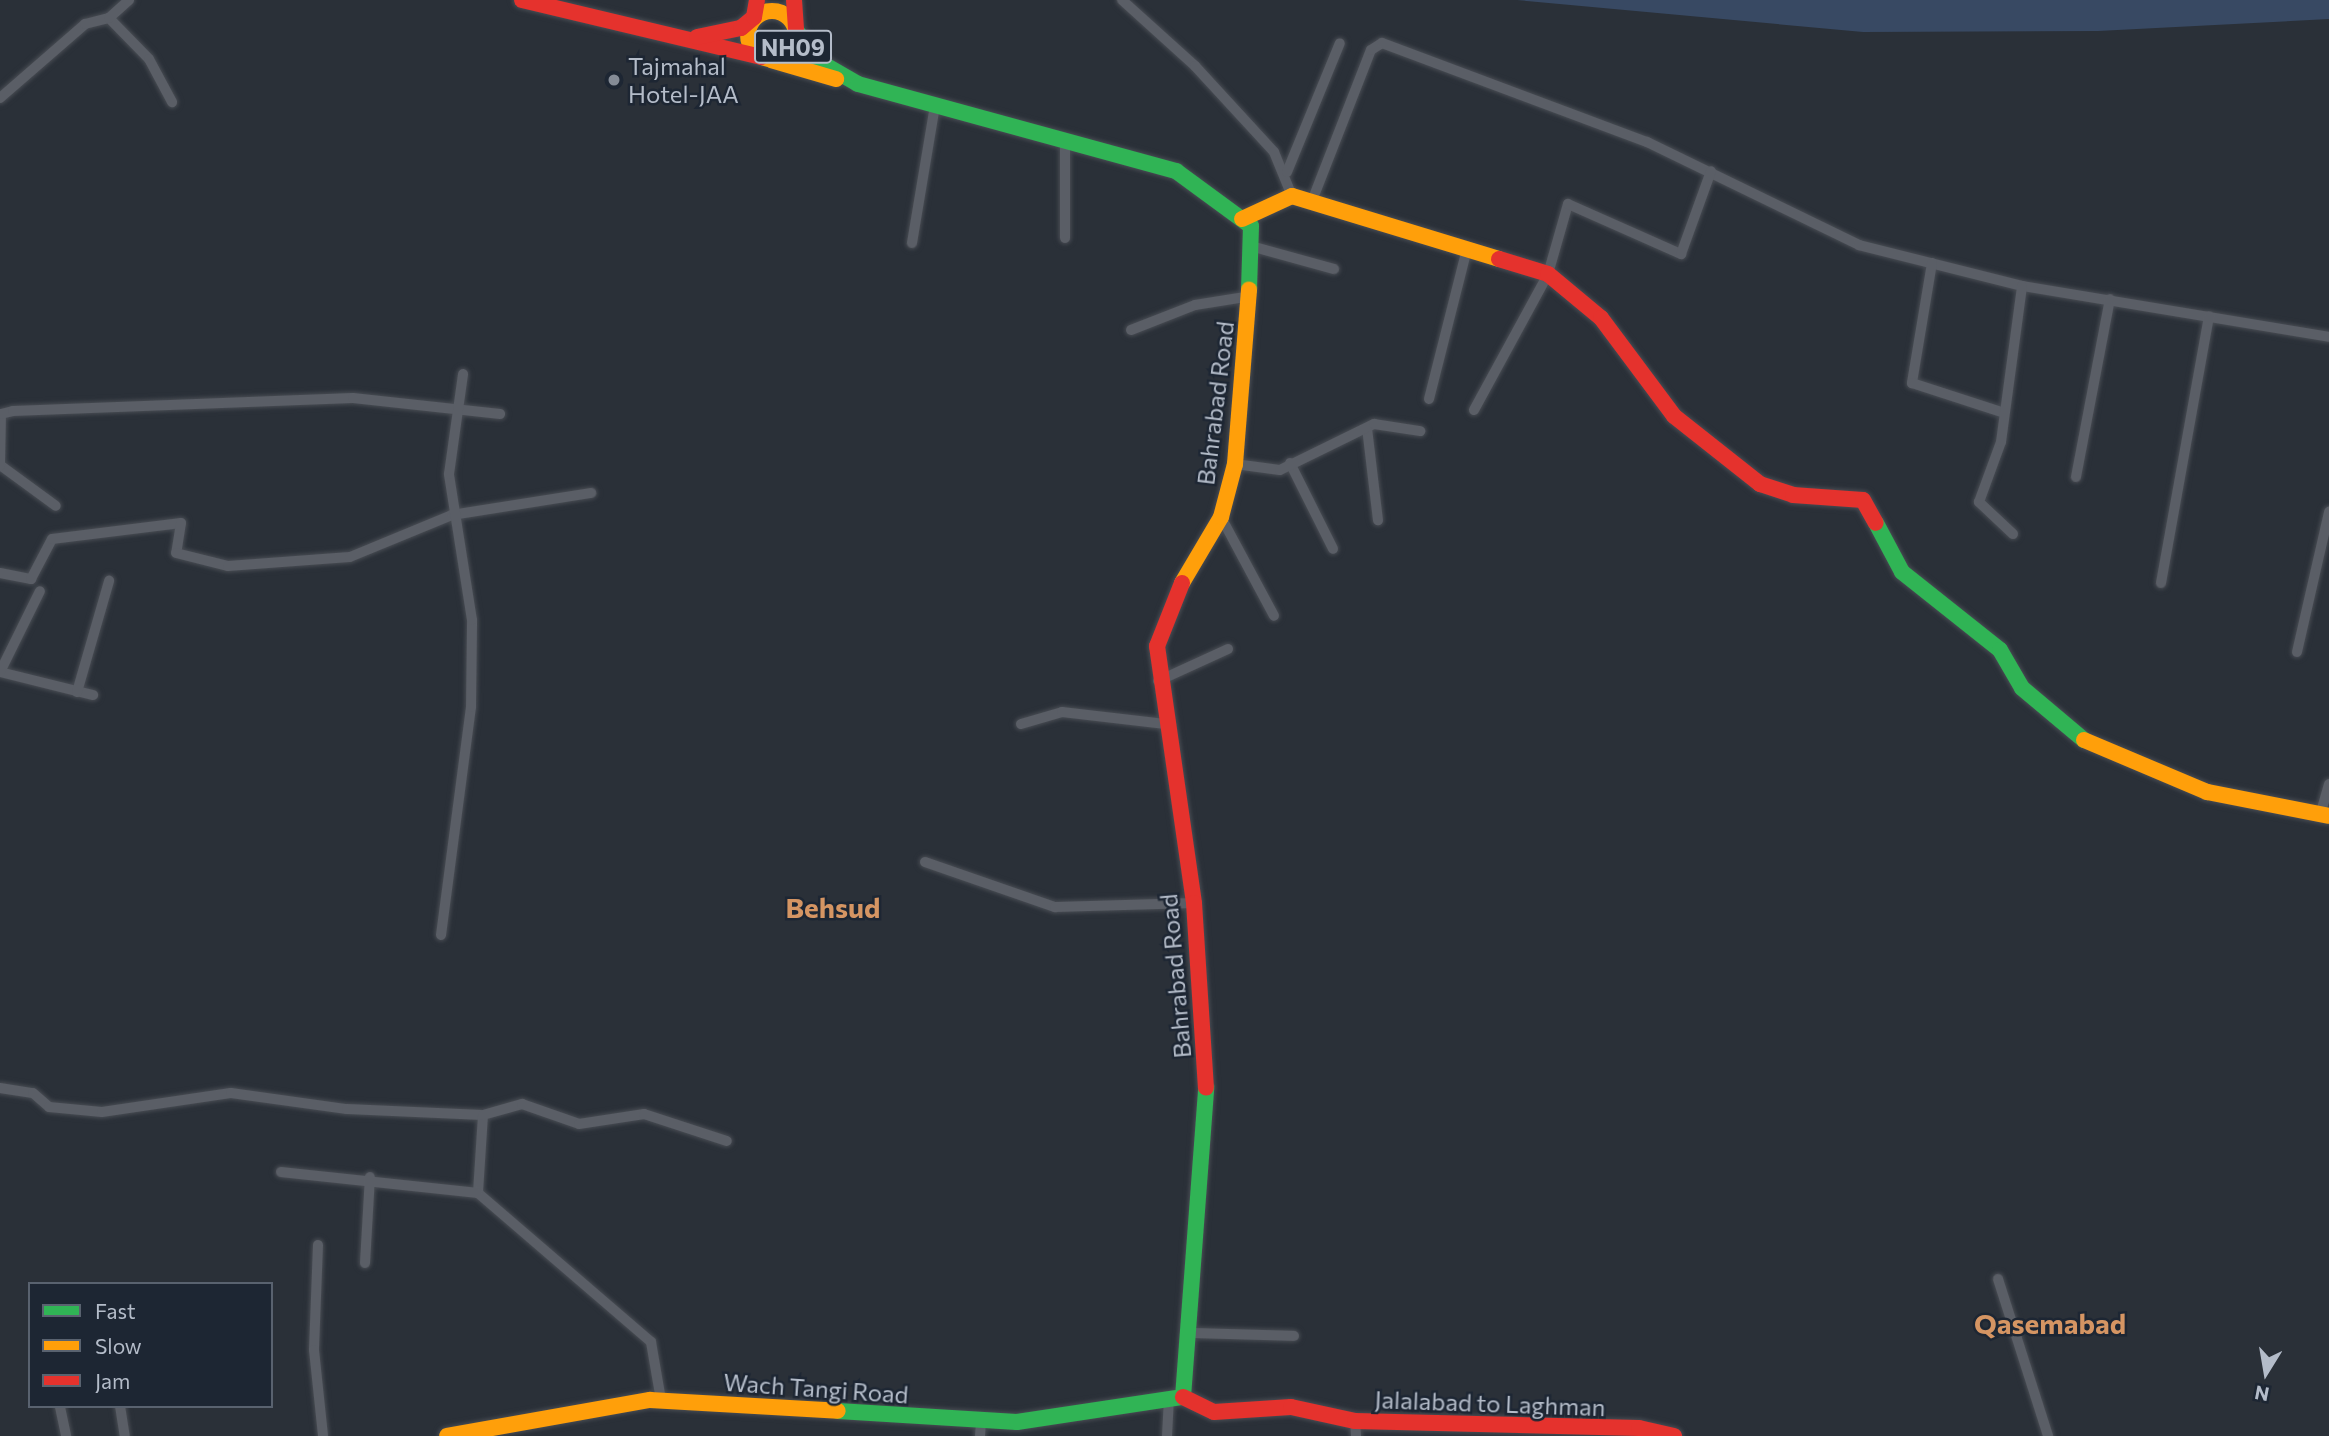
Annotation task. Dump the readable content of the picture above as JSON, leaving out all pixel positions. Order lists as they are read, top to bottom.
{
  "streets": {
    "main road": [
      "NH09",
      "Bahrabad Road",
      "Wach Tangi Road",
      "Jalalabad to Laghman"
    ]
  },
  "crossings": [
    ["Bahrabad Road", "Wach Tangi Road"],
    ["Bahrabad Road", "Jalalabad to Laghman"],
    ["Wach Tangi Road", "Jalalabad to Laghman"]
  ],
  "districts": ["Behsud", "Qasemabad"],
  "places": ["Tajmahal Hotel-JAA"],
  "legend": ["Fast", "Slow", "Jam"],
  "north": "bottom"
}
